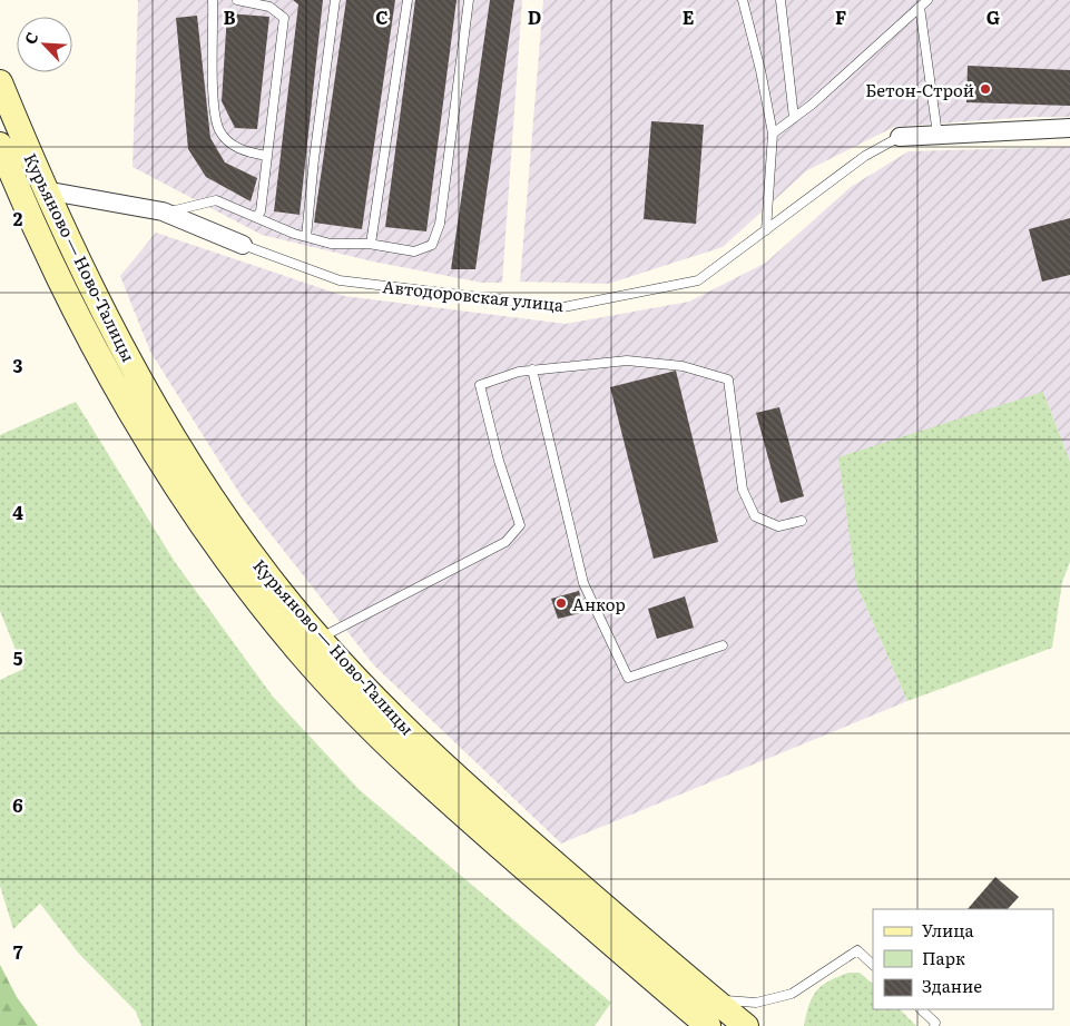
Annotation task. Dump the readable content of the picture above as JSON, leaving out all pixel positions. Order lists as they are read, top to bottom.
{
  "streets": {
    "main road": ["Курьяново — Ново-Талицы"],
    "street": ["Автодоровская улица"]
  },
  "crossings": [
    ["Курьяново — Ново-Талицы", "Автодоровская улица"]
  ],
  "places": ["Бетон-Строй", "Анкор"],
  "legend": ["Улица", "Парк", "Здание"],
  "north": "top left",
  "grid": {
    "columns": [
      "B",
      "C",
      "D",
      "E",
      "F",
      "G"
    ],
    "rows": [
      "2",
      "3",
      "4",
      "5",
      "6",
      "7"
    ]
  }
}
